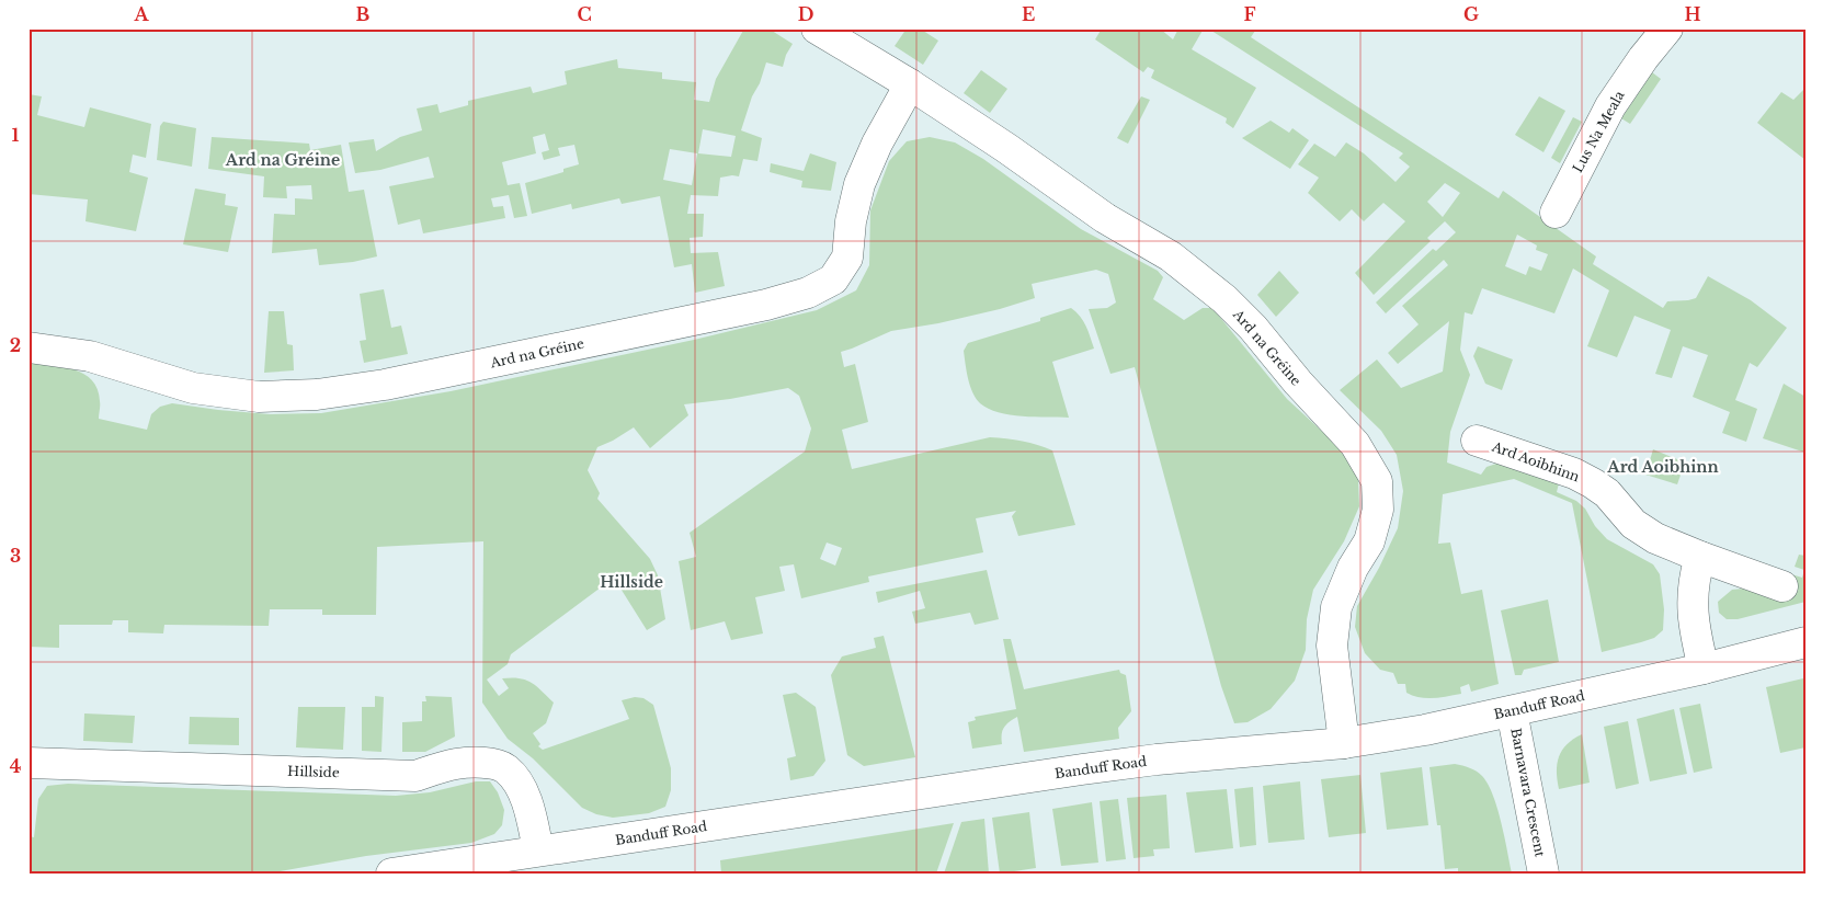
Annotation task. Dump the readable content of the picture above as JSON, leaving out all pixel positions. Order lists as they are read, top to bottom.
{
  "streets": {
    "street": [
      "Lus Na Meala",
      "Ard na Gréine",
      "Ard Aoibhinn",
      "Banduff Road",
      "Hillside",
      "Barnavara Crescent"
    ]
  },
  "crossings": [
    ["Ard na Gréine", "Banduff Road"],
    ["Banduff Road", "Hillside"],
    ["Banduff Road", "Barnavara Crescent"]
  ],
  "districts": ["Ard na Gréine", "Ard Aoibhinn", "Hillside"],
  "grid": {
    "columns": [
      "A",
      "B",
      "C",
      "D",
      "E",
      "F",
      "G",
      "H"
    ],
    "rows": [
      "1",
      "2",
      "3",
      "4"
    ]
  }
}
